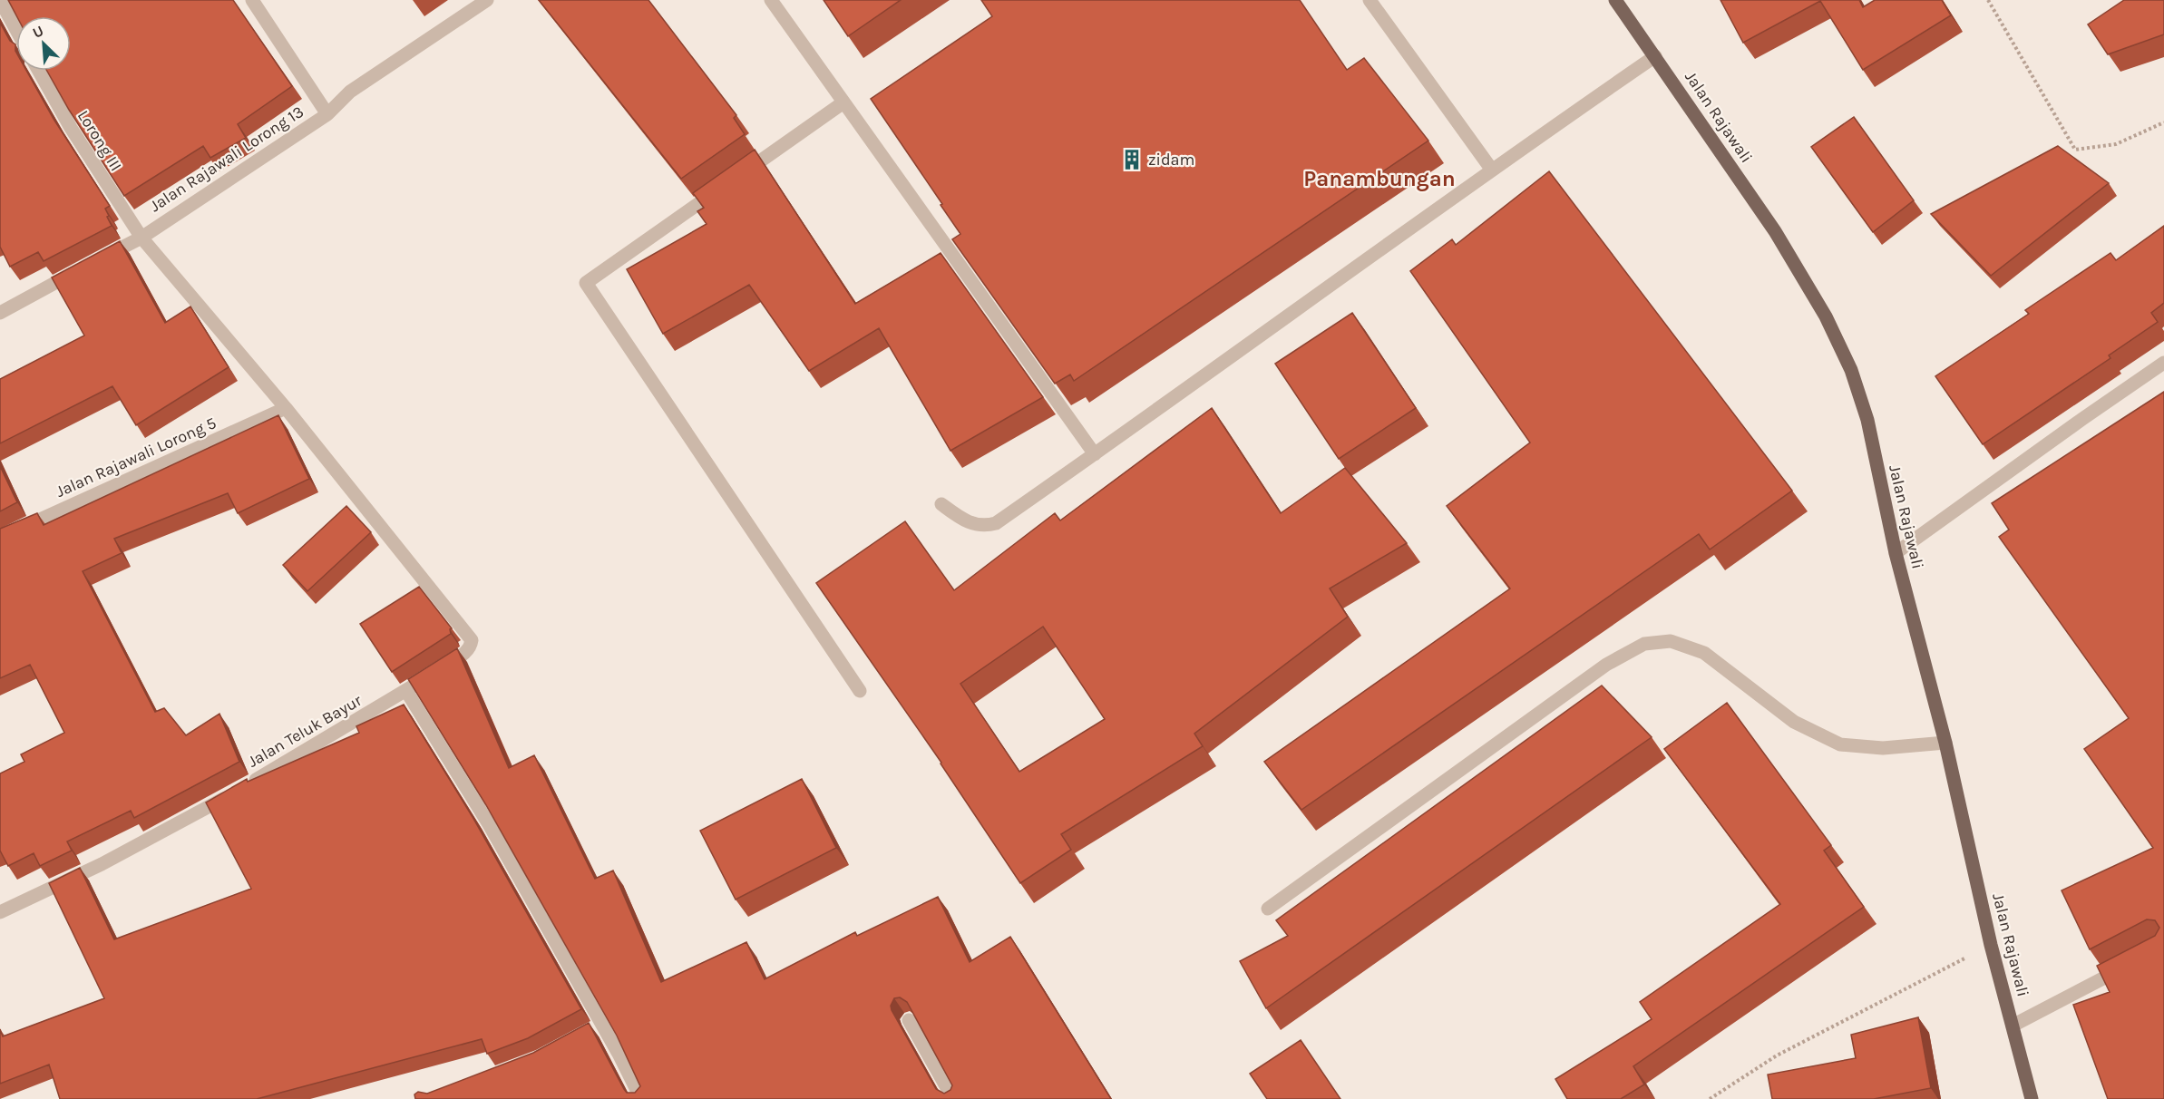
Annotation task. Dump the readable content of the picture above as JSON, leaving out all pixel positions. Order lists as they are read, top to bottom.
{
  "streets": {
    "main road": ["Jalan Rajawali"],
    "street": [
      "Lorong III",
      "Jalan Rajawali Lorong 13",
      "Jalan Rajawali Lorong 5",
      "Jalan Teluk Bayur"
    ]
  },
  "crossings": [
    ["Lorong III", "Jalan Rajawali Lorong 13"],
    ["Lorong III", "Jalan Rajawali Lorong 5"],
    ["Lorong III", "Jalan Teluk Bayur"]
  ],
  "districts": ["Panambungan"],
  "places": {
    "building": ["zidam"]
  },
  "north": "top left"
}
